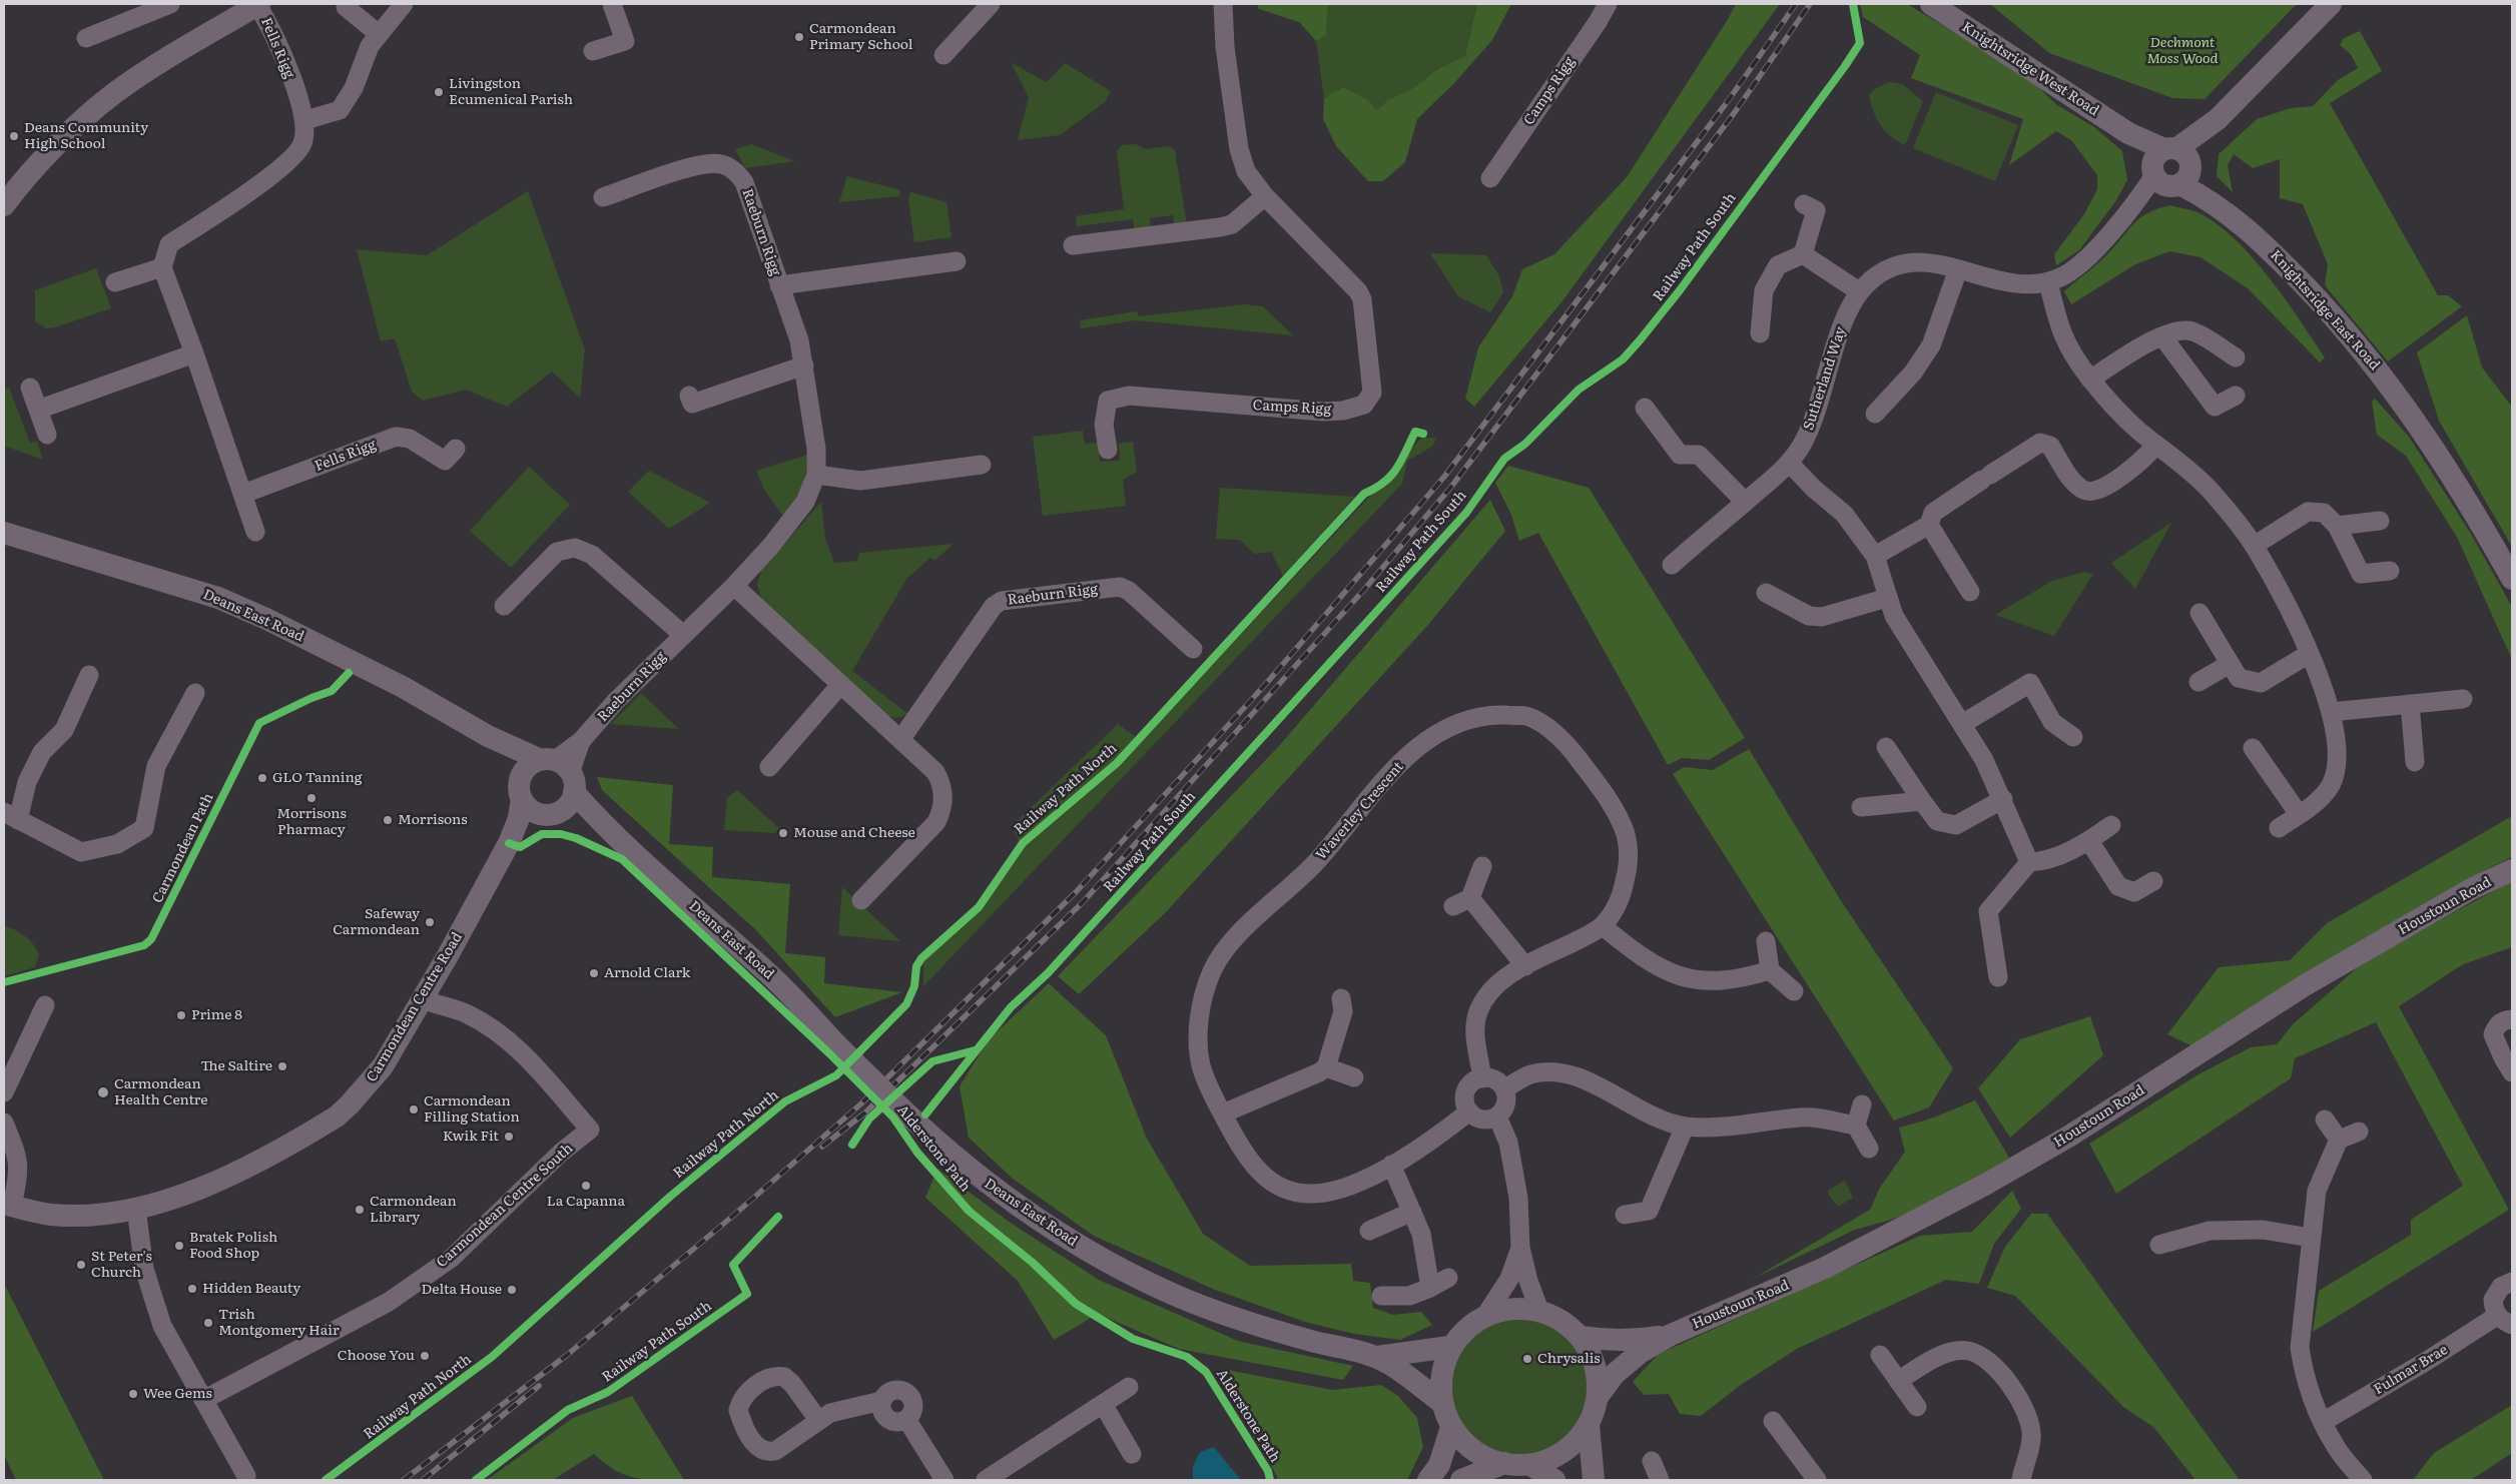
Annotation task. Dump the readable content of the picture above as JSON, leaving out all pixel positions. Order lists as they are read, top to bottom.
{
  "streets": {
    "street": [
      "Fells Rigg",
      "Knightsridge West Road",
      "Camps Rigg",
      "Raeburn Rigg",
      "Knightsridge East Road",
      "Sutherland Way",
      "Deans East Road",
      "Waverley Crescent",
      "Houstoun Road",
      "Carmondean Centre Road",
      "Carmondean Centre South",
      "Fulmar Brae"
    ],
    "cycle path": [
      "Railway Path South",
      "Railway Path North",
      "Carmondean Path",
      "Alderstone Path"
    ]
  },
  "crossings": [
    ["Knightsridge West Road", "Knightsridge East Road"],
    ["Knightsridge West Road", "Sutherland Way"],
    ["Raeburn Rigg", "Deans East Road"],
    ["Raeburn Rigg", "Carmondean Centre Road"],
    ["Knightsridge East Road", "Sutherland Way"],
    ["Deans East Road", "Houstoun Road"],
    ["Deans East Road", "Carmondean Centre Road"],
    ["Carmondean Centre Road", "Carmondean Centre South"]
  ],
  "parks": ["Dechmont Moss Wood"],
  "places": [
    "Carmondean Primary School",
    "Livingston Ecumenical Parish",
    "Deans Community High School",
    "GLO Tanning",
    "Morrisons Pharmacy",
    "Morrisons",
    "Mouse and Cheese",
    "Safeway Carmondean",
    "Arnold Clark",
    "Prime 8",
    "The Saltire",
    "Carmondean Health Centre",
    "Carmondean Filling Station",
    "Kwik Fit",
    "La Capanna",
    "Carmondean Library",
    "Bratek Polish Food Shop",
    "St Peter's Church",
    "Hidden Beauty",
    "Delta House",
    "Trish Montgomery Hair",
    "Choose You",
    "Chrysalis",
    "Wee Gems"
  ]
}
